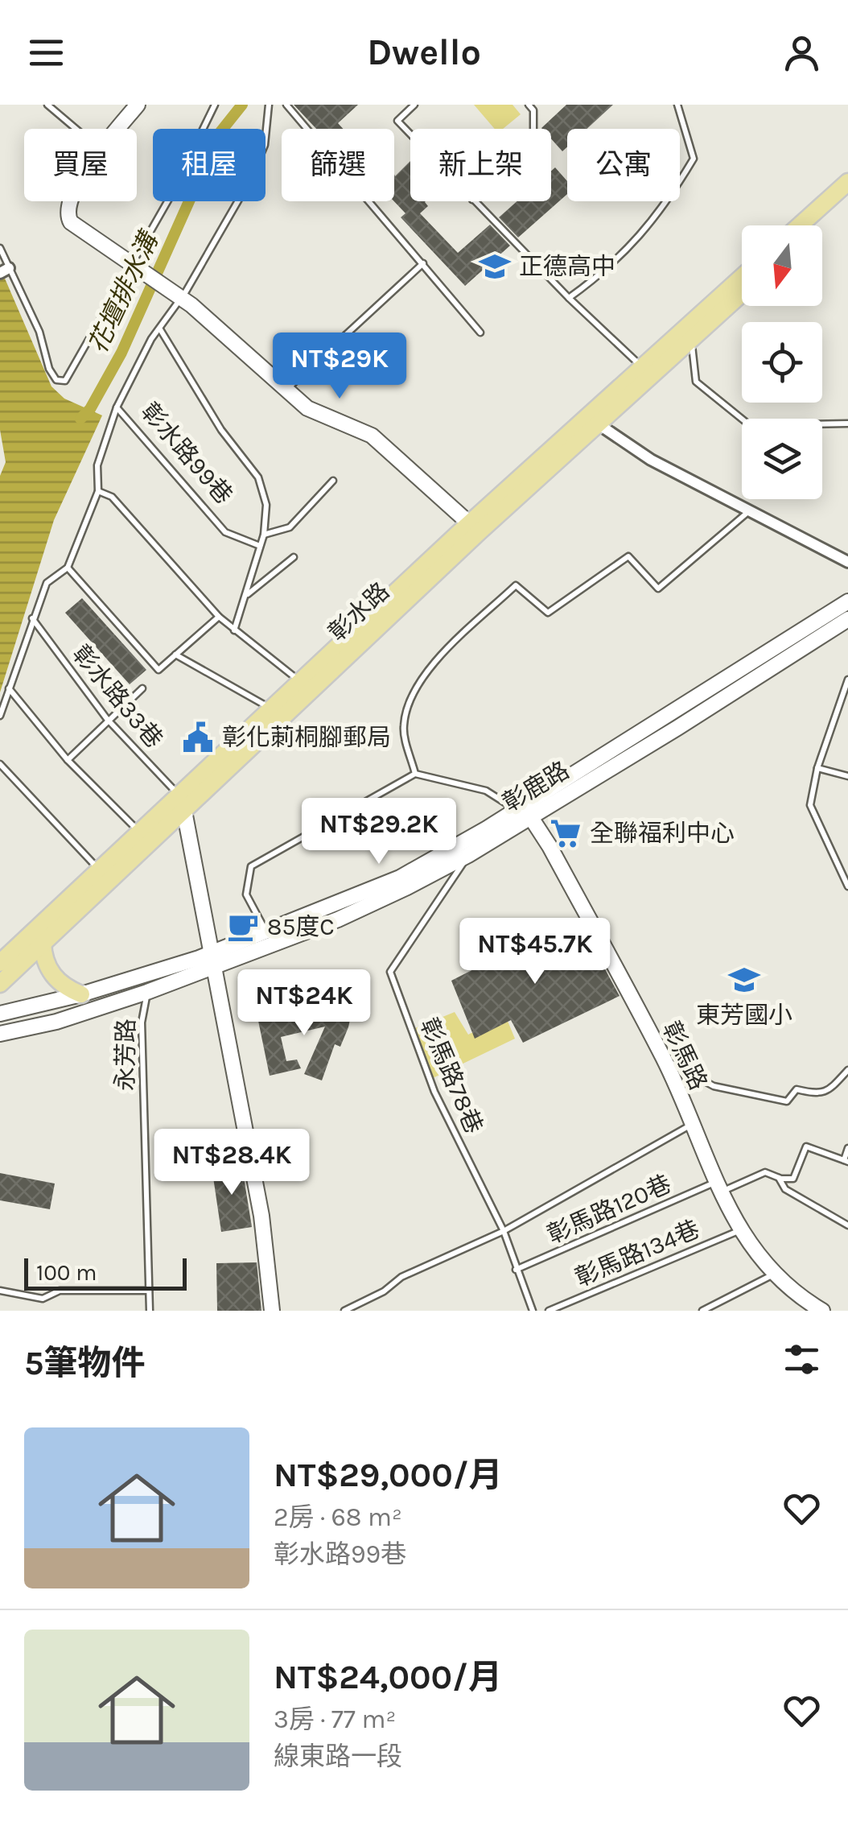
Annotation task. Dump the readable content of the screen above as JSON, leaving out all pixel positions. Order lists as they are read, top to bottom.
{
  "streets": {
    "main road": ["彰水路", "彰鹿路", "彰馬路"],
    "lane": [
      "彰水路99巷",
      "彰水路33巷",
      "永芳路",
      "彰馬路78巷",
      "彰馬路120巷",
      "彰馬路134巷"
    ]
  },
  "crossings": [
    ["彰水路", "彰水路33巷"],
    ["彰鹿路", "永芳路"],
    ["彰鹿路", "彰馬路"],
    ["彰鹿路", "彰馬路78巷"],
    ["彰馬路", "彰馬路120巷"],
    ["彰馬路", "彰馬路134巷"]
  ],
  "water": ["花壇排水溝"],
  "places": {
    "school or university": ["正德高中", "東芳國小"],
    "public building": ["彰化莿桐腳郵局"],
    "supermarket": ["全聯福利中心"],
    "cafe": ["85度C"]
  },
  "scale_bar": "100 m",
  "north": "bottom",
  "page": {
    "header": "Dwello",
    "chip": [
      "買屋",
      "租屋",
      "篩選",
      "新上架",
      "公寓"
    ],
    "price": [
      "NT$29K",
      "NT$29.2K",
      "NT$45.7K",
      "NT$24K",
      "NT$28.4K"
    ],
    "scale": "100 m",
    "heading": "5筆物件",
    "list": [
      {
        "name": "NT$29,000/月",
        "note": "2房 · 68 m² · 彰水路99巷"
      },
      {
        "name": "NT$24,000/月",
        "note": "3房 · 77 m² · 線東路一段"
      }
    ]
  }
}
